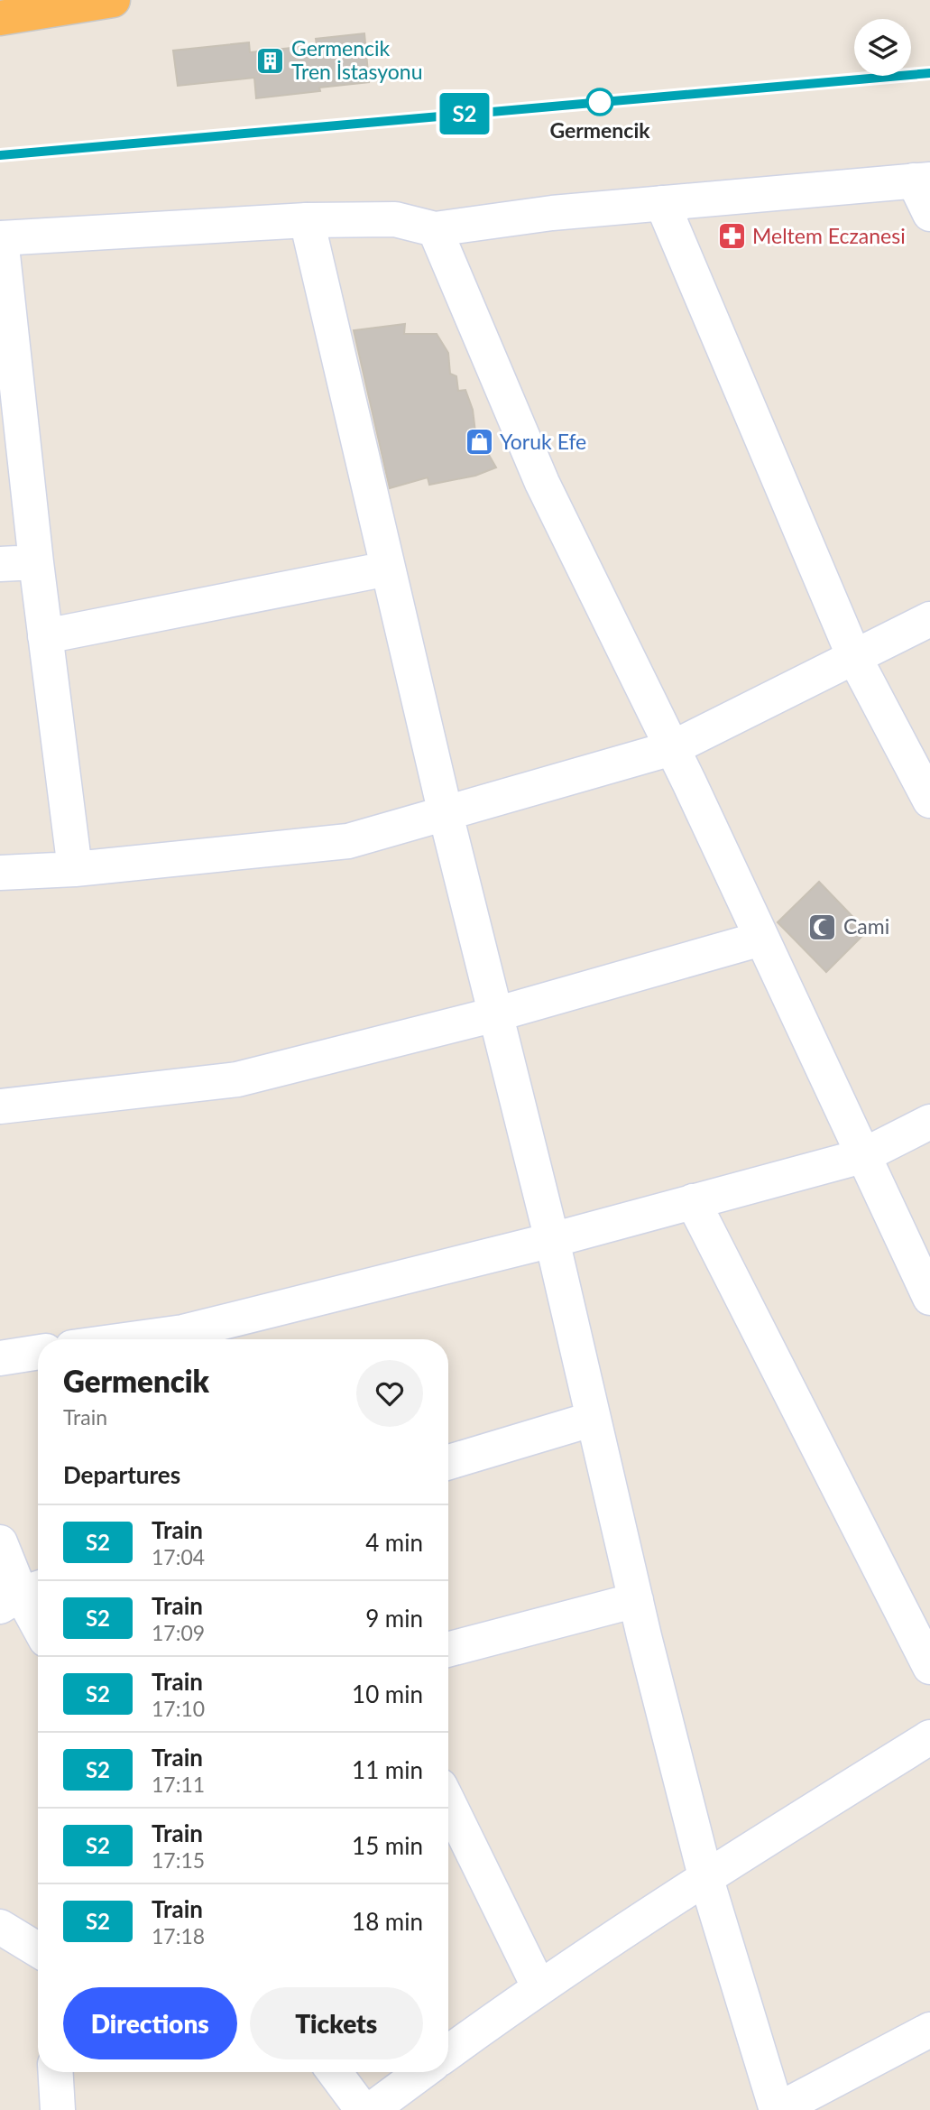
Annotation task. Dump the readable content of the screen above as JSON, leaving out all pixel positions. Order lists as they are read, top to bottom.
{
  "places": {
    "building": ["Germencik Tren İstasyonu"],
    "other": ["Germencik"],
    "pharmacy": ["Meltem Eczanesi"],
    "shop": ["Yoruk Efe"],
    "mosque": ["Cami"]
  },
  "page": {
    "on_map": "S2",
    "heading": [
      ["Germencik", "Train"],
      "Departures"
    ],
    "list": [
      {
        "mark": "S2",
        "name": "Train",
        "note": "17:04",
        "value": "4 min"
      },
      {
        "mark": "S2",
        "name": "Train",
        "note": "17:09",
        "value": "9 min"
      },
      {
        "mark": "S2",
        "name": "Train",
        "note": "17:10",
        "value": "10 min"
      },
      {
        "mark": "S2",
        "name": "Train",
        "note": "17:11",
        "value": "11 min"
      },
      {
        "mark": "S2",
        "name": "Train",
        "note": "17:15",
        "value": "15 min"
      },
      {
        "mark": "S2",
        "name": "Train",
        "note": "17:18",
        "value": "18 min"
      }
    ],
    "buttons": ["Directions", "Tickets"]
  }
}
